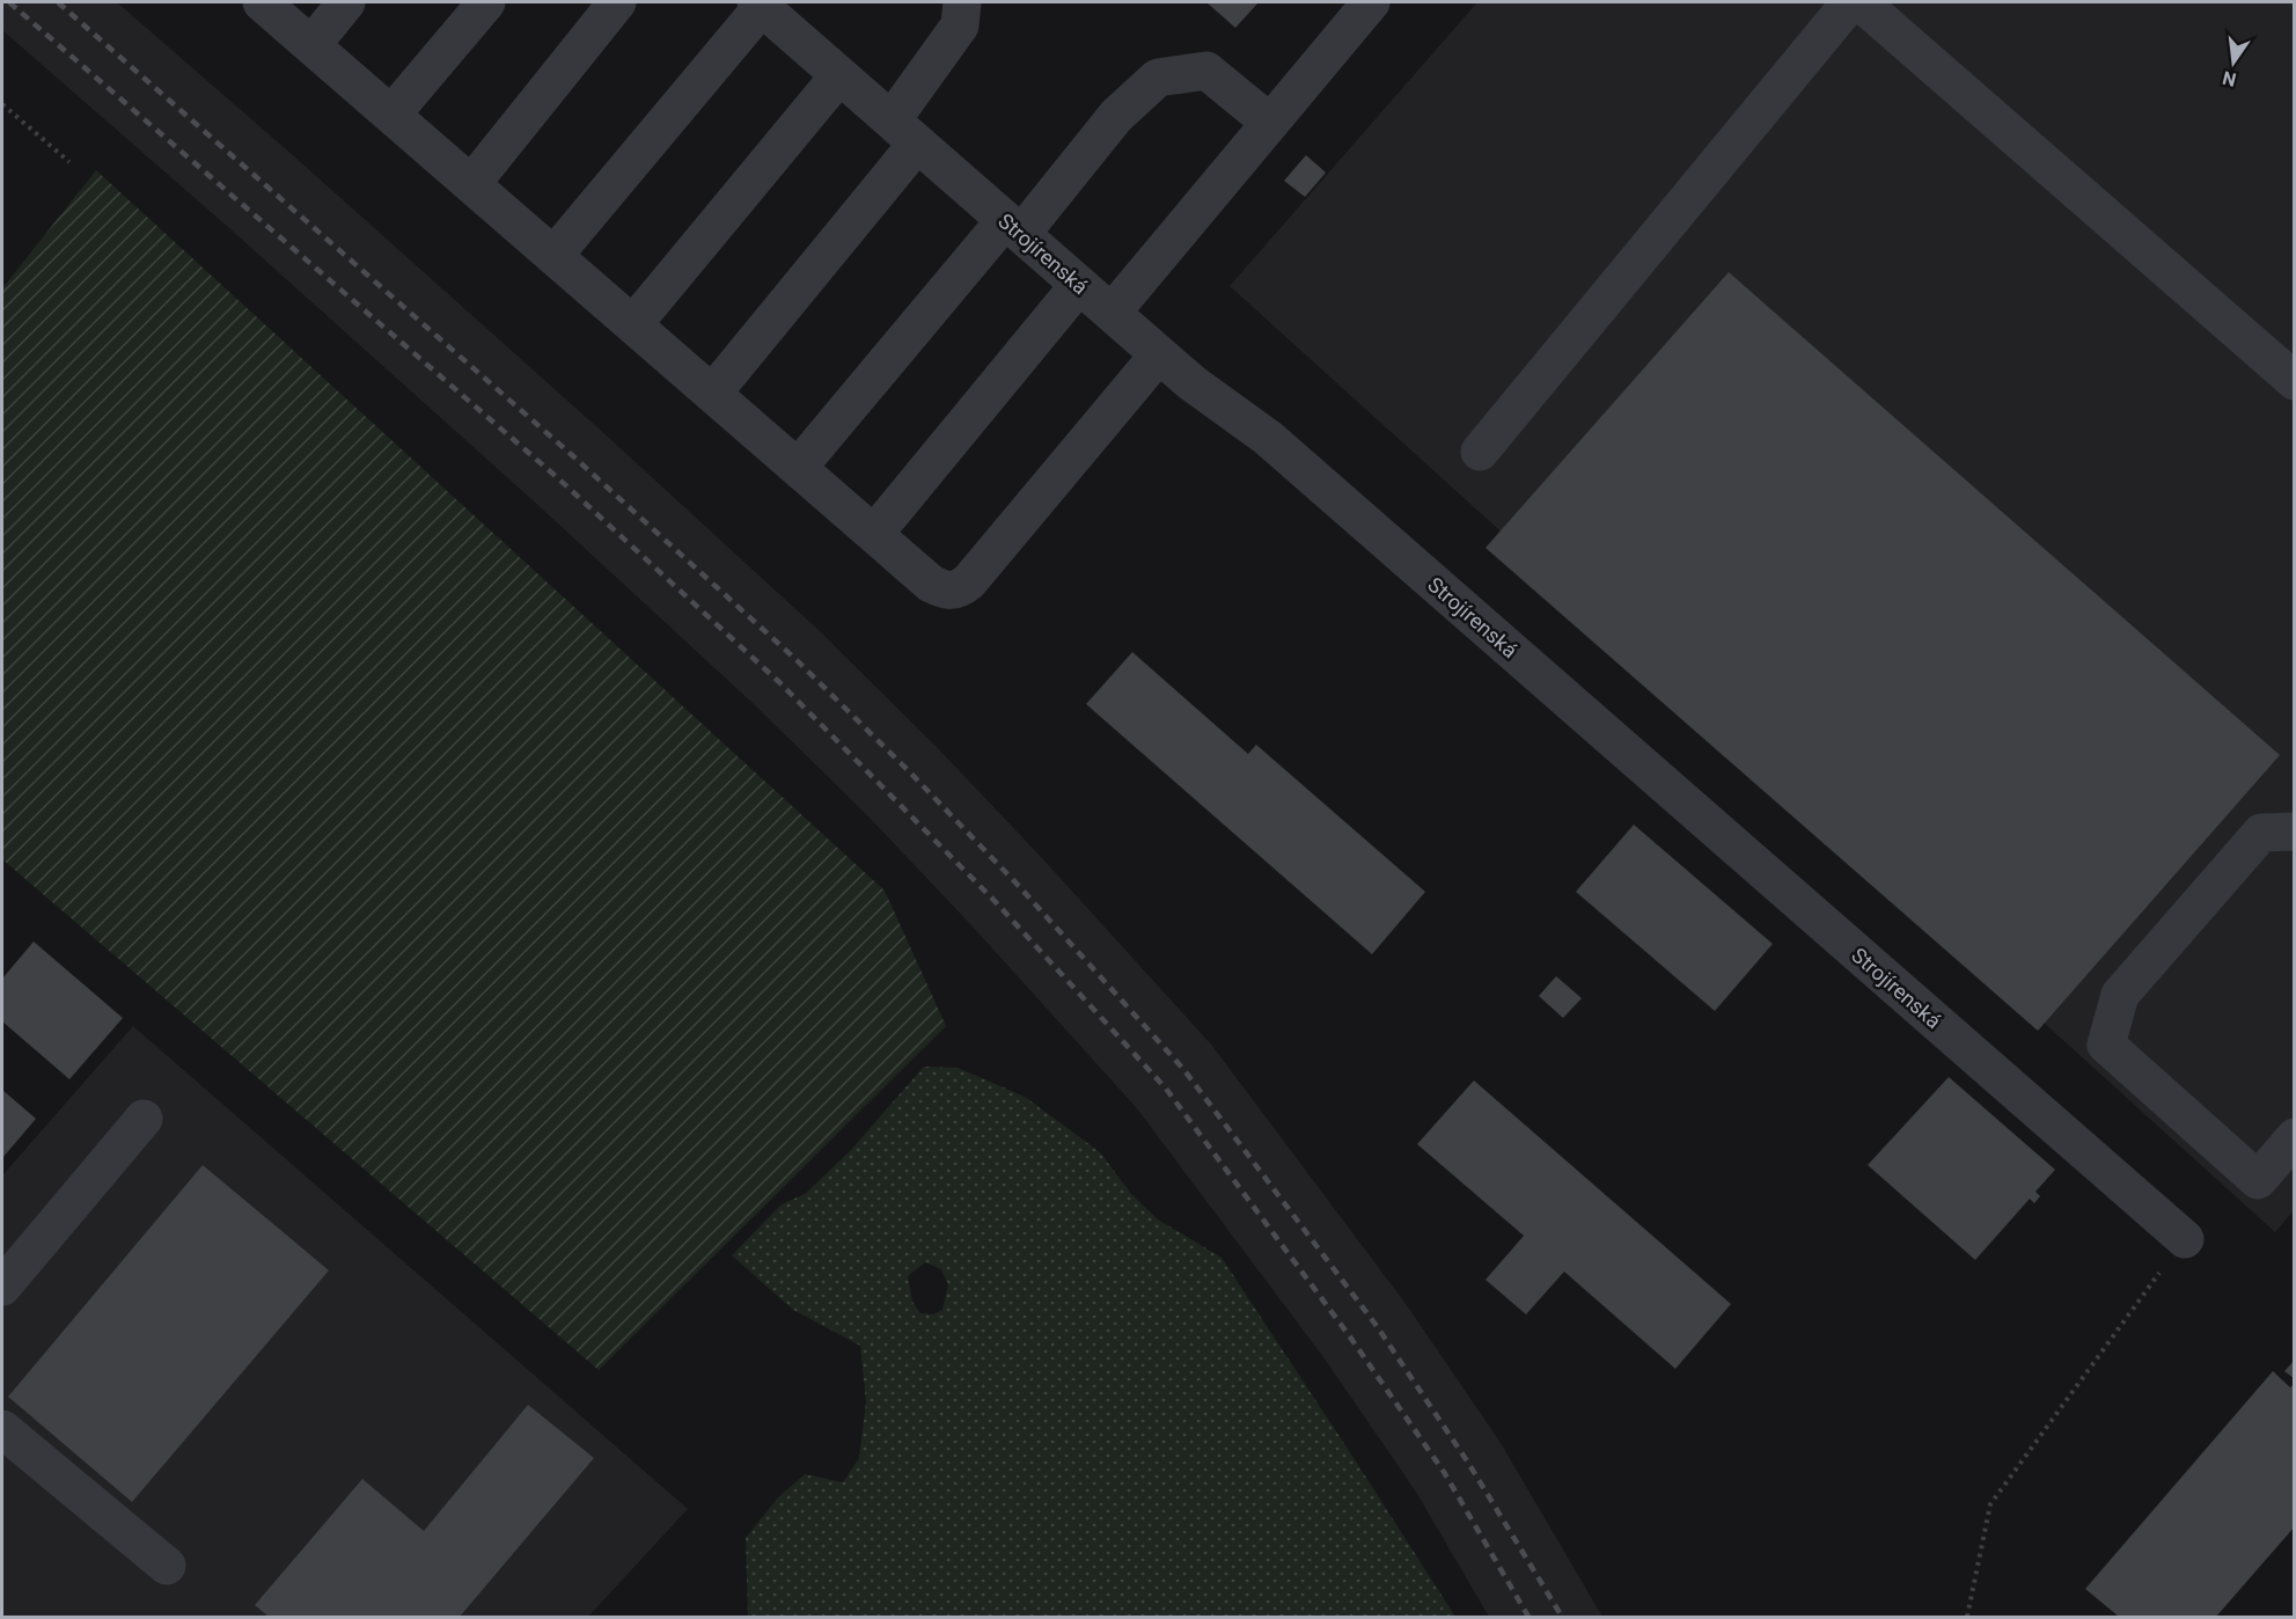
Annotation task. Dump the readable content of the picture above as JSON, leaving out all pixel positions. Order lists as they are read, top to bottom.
{
  "streets": {
    "street": ["Strojírenská"]
  },
  "north": "bottom"
}
